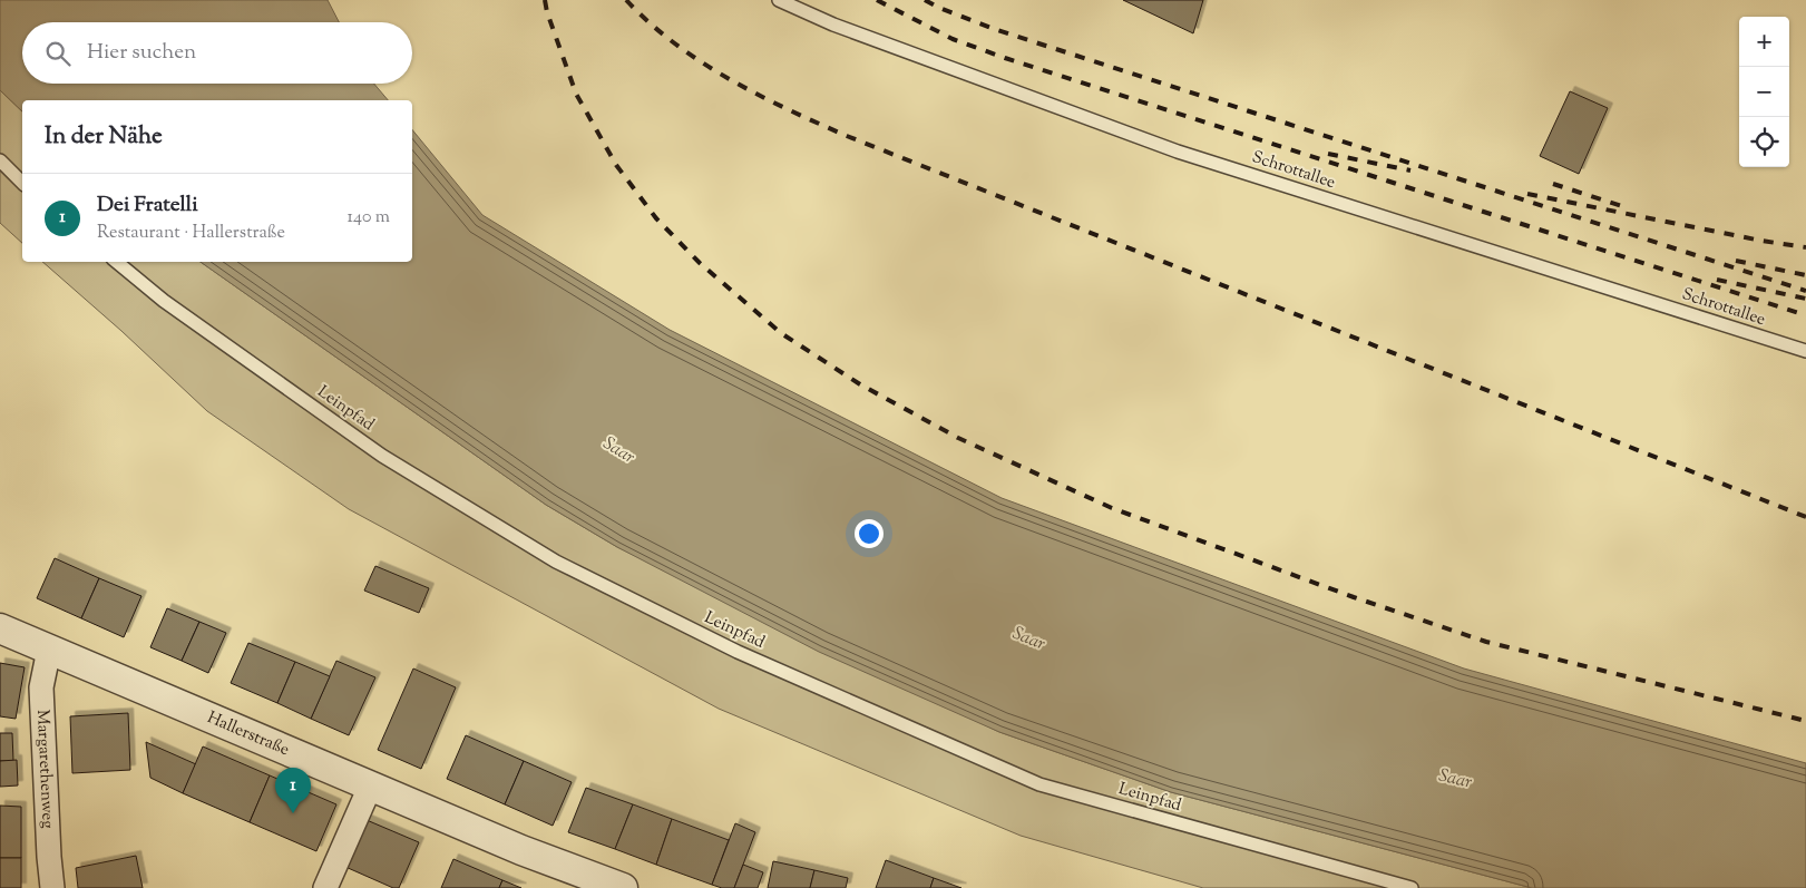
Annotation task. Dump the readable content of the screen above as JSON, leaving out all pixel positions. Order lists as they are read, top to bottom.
{
  "streets": {
    "street": ["Hallerstraße", "Margarethenweg"],
    "lane": ["Schrottallee", "Leinpfad"]
  },
  "crossings": [
    ["Hallerstraße", "Margarethenweg"]
  ],
  "water": ["Saar"],
  "page": {
    "map_buttons": ["+", "−"],
    "search": "Hier suchen",
    "heading": "In der Nähe",
    "list": [
      {
        "mark": "1",
        "name": "Dei Fratelli",
        "note": "Restaurant · Hallerstraße",
        "value": "140 m"
      }
    ],
    "pins": "1"
  }
}
